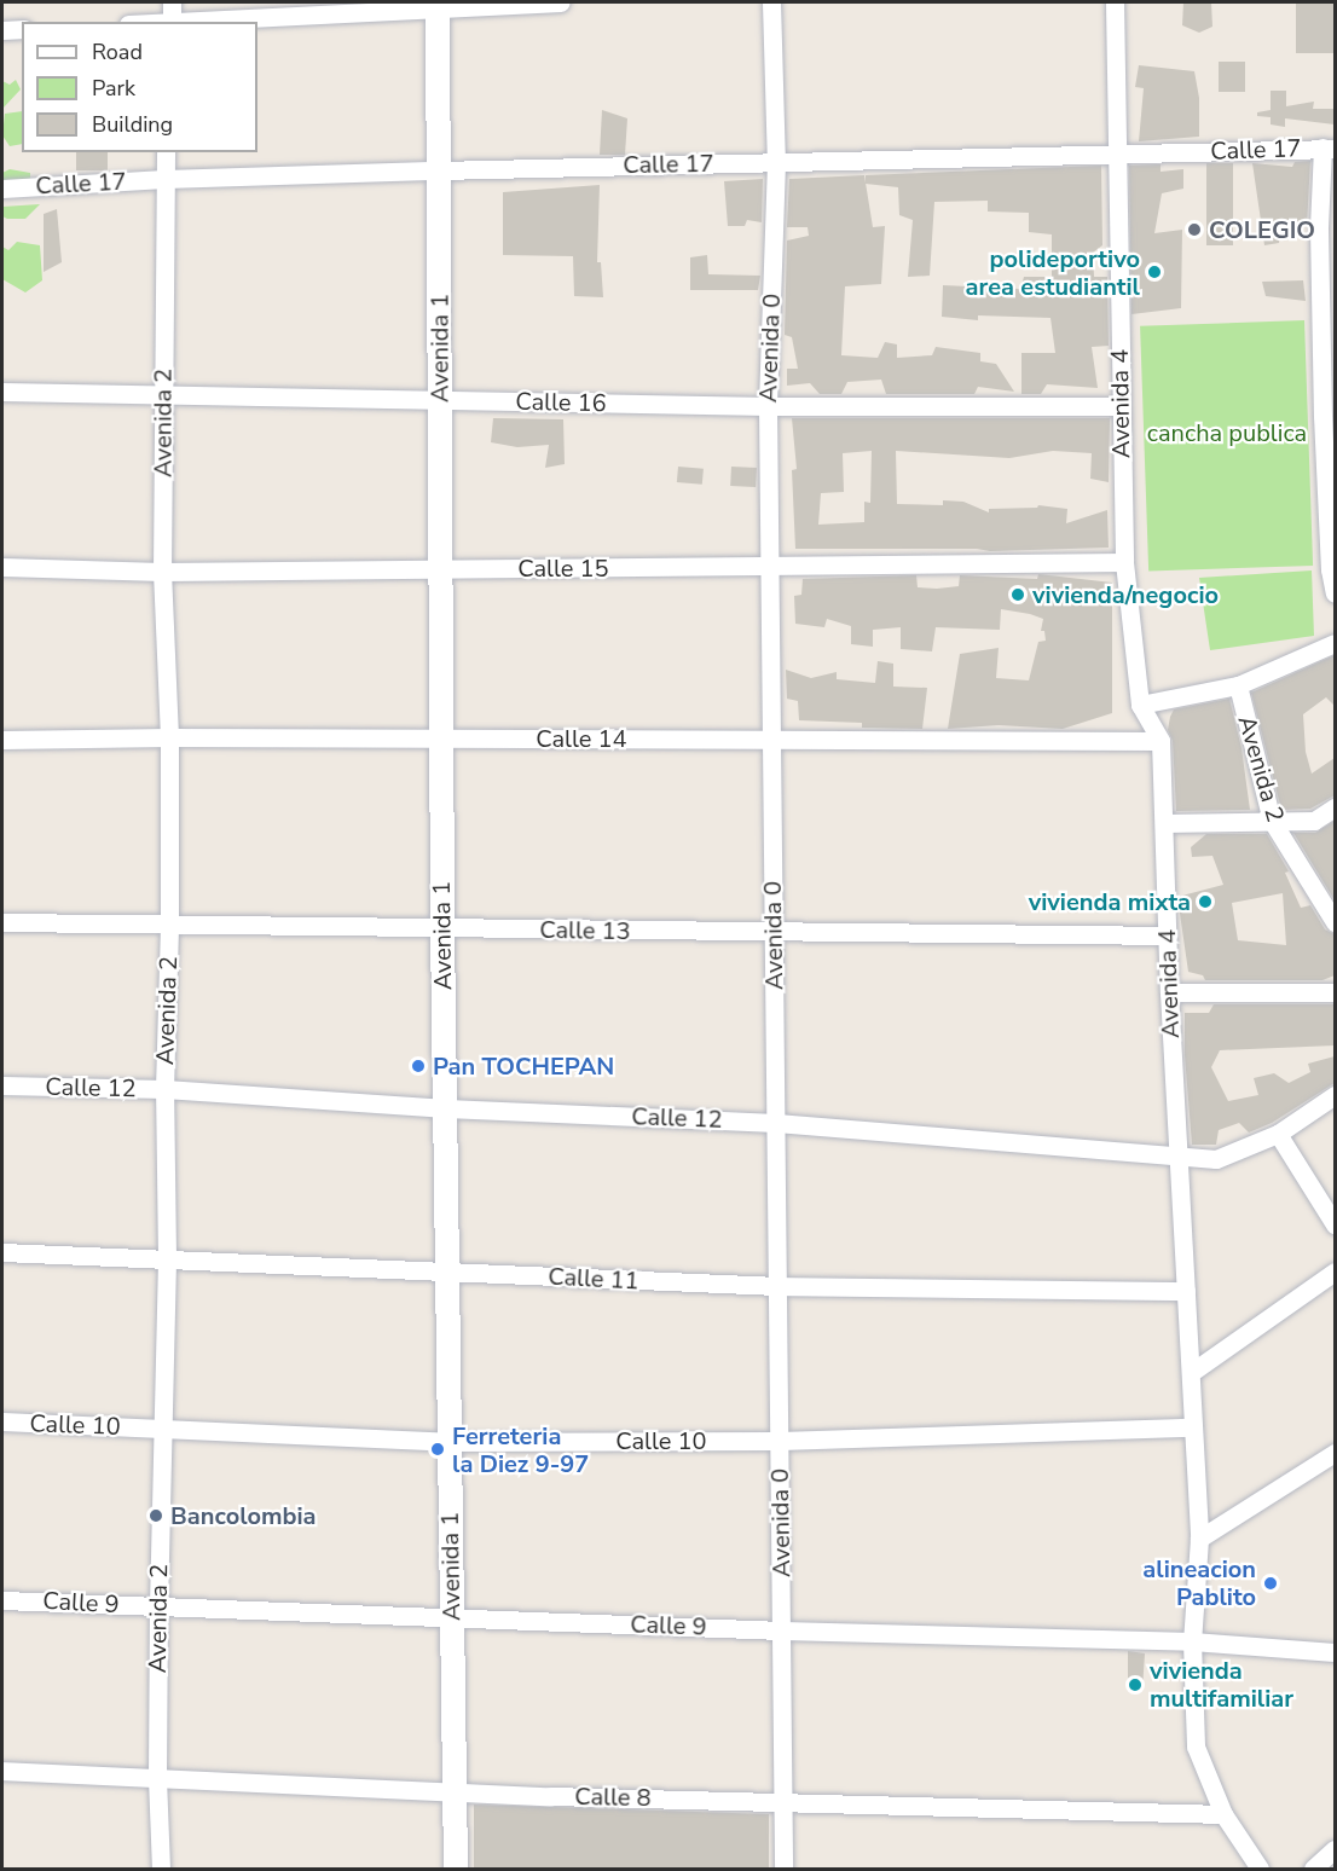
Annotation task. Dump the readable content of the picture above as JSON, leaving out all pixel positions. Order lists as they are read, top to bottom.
{
  "streets": {
    "street": [
      "Calle 17",
      "Avenida 1",
      "Avenida 0",
      "Calle 16",
      "Avenida 4",
      "Avenida 2",
      "Calle 15",
      "Calle 14",
      "Calle 13",
      "Calle 12",
      "Calle 11",
      "Calle 10",
      "Calle 9",
      "Calle 8"
    ]
  },
  "crossings": [
    ["Calle 17", "Avenida 1"],
    ["Calle 17", "Avenida 0"],
    ["Calle 17", "Avenida 4"],
    ["Calle 17", "Avenida 2"],
    ["Avenida 1", "Calle 16"],
    ["Avenida 1", "Calle 15"],
    ["Avenida 1", "Calle 14"],
    ["Avenida 1", "Calle 13"],
    ["Avenida 1", "Calle 12"],
    ["Avenida 1", "Calle 11"],
    ["Avenida 1", "Calle 10"],
    ["Avenida 1", "Calle 9"],
    ["Avenida 1", "Calle 8"],
    ["Avenida 0", "Calle 16"],
    ["Avenida 0", "Calle 15"],
    ["Avenida 0", "Calle 14"],
    ["Avenida 0", "Calle 13"],
    ["Avenida 0", "Calle 12"],
    ["Avenida 0", "Calle 11"],
    ["Avenida 0", "Calle 10"],
    ["Avenida 0", "Calle 9"],
    ["Avenida 0", "Calle 8"],
    ["Calle 16", "Avenida 4"],
    ["Calle 16", "Avenida 2"],
    ["Avenida 4", "Calle 15"],
    ["Avenida 4", "Calle 14"],
    ["Avenida 4", "Calle 13"],
    ["Avenida 4", "Calle 12"],
    ["Avenida 4", "Calle 11"],
    ["Avenida 4", "Calle 10"],
    ["Avenida 4", "Calle 9"],
    ["Avenida 4", "Calle 8"],
    ["Avenida 2", "Calle 15"],
    ["Avenida 2", "Calle 14"],
    ["Avenida 2", "Calle 13"],
    ["Avenida 2", "Calle 12"],
    ["Avenida 2", "Calle 11"],
    ["Avenida 2", "Calle 10"],
    ["Avenida 2", "Calle 9"],
    ["Avenida 2", "Calle 8"]
  ],
  "parks": ["cancha publica"],
  "places": [
    "COLEGIO",
    "polideportivo area estudiantil",
    "vivienda/negocio",
    "vivienda mixta",
    "Pan TOCHEPAN",
    "Ferreteria la Diez 9-97",
    "Bancolombia",
    "alineacion Pablito",
    "vivienda multifamiliar"
  ],
  "legend": ["Road", "Park", "Building"]
}
